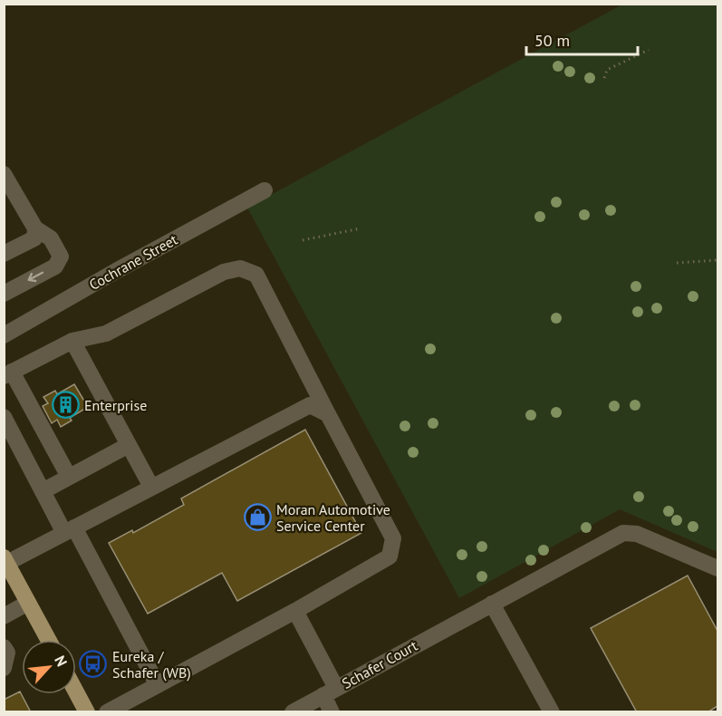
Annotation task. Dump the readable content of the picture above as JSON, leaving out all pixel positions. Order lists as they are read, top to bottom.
{
  "streets": {
    "street": ["Cochrane Street", "Schafer Court"]
  },
  "places": {
    "building": ["Enterprise"],
    "shop": ["Moran Automotive Service Center"],
    "bus stop": ["Eureka / Schafer (WB)"]
  },
  "scale_bar": "50 m",
  "north": "top right"
}
